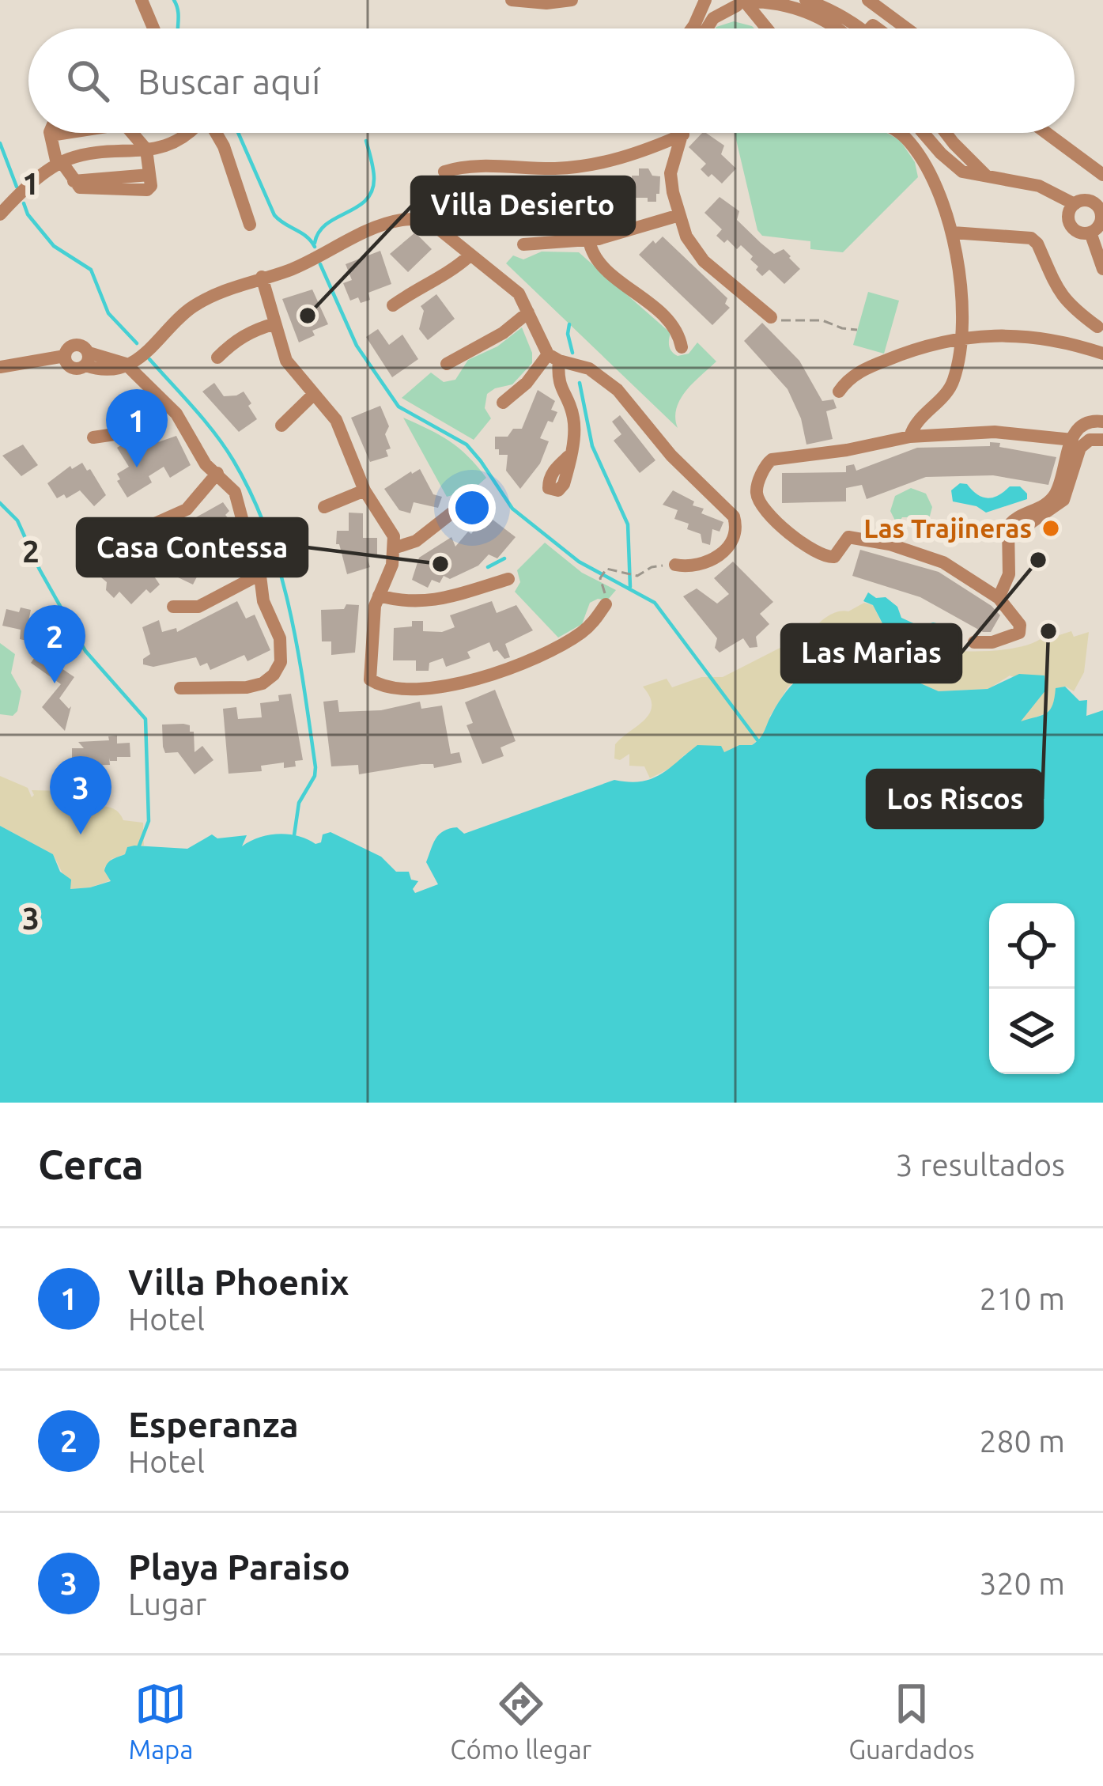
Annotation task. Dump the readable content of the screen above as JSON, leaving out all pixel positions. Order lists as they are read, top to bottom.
{
  "places": [
    "Villa Desierto",
    "Las Trajineras",
    "Las Marias",
    "Casa Contessa",
    "Los Riscos"
  ],
  "page": {
    "search": "Buscar aquí",
    "pins": ["1", "2", "3"],
    "heading": ["Cerca", "3 resultados"],
    "list": [
      {
        "mark": "1",
        "name": "Villa Phoenix",
        "note": "Hotel",
        "value": "210 m"
      },
      {
        "mark": "2",
        "name": "Esperanza",
        "note": "Hotel",
        "value": "280 m"
      },
      {
        "mark": "3",
        "name": "Playa Paraiso",
        "note": "Lugar",
        "value": "320 m"
      }
    ],
    "nav": ["Mapa", "Cómo llegar", "Guardados"]
  },
  "grid": {
    "rows": ["1", "2", "3"]
  }
}
